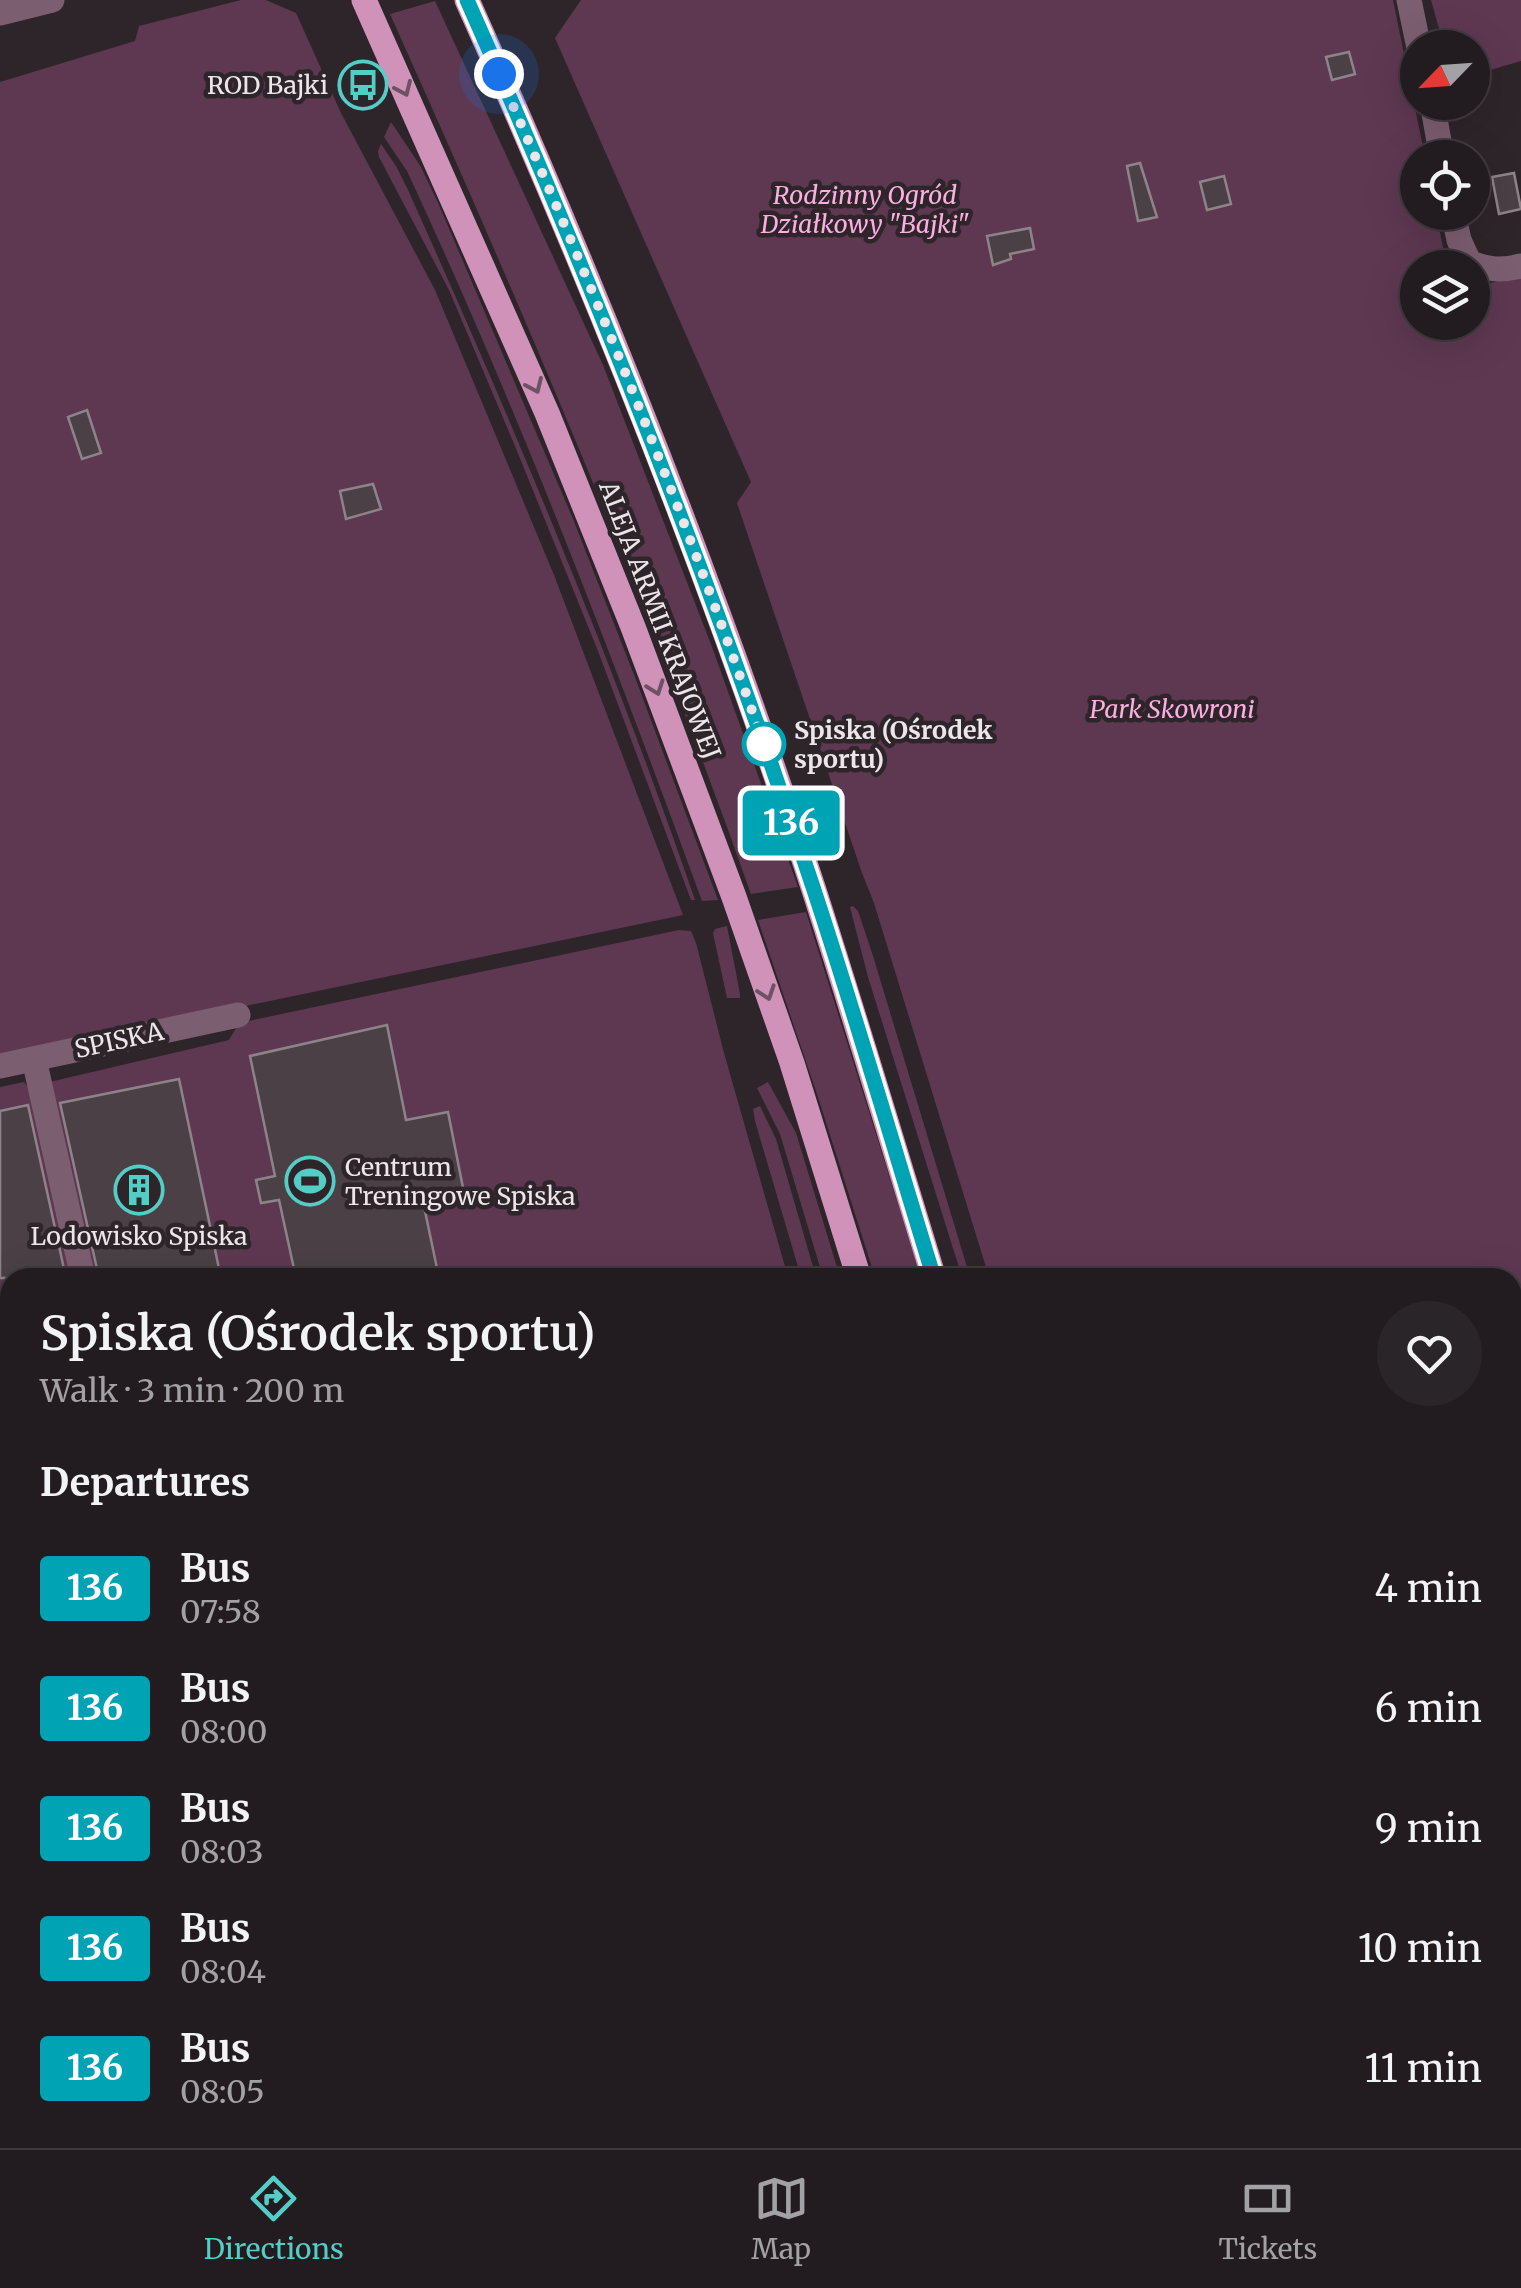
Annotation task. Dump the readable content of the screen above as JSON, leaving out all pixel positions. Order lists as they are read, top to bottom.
{
  "streets": {
    "main road": ["ALEJA ARMII KRAJOWEJ"],
    "street": ["SPISKA"]
  },
  "parks": ["Rodzinny Ogród Działkowy \"Bajki\"", "Park Skowroni"],
  "places": {
    "bus stop": ["ROD Bajki"],
    "other": ["Spiska (Ośrodek sportu)"],
    "sports": ["Centrum Treningowe Spiska"],
    "building": ["Lodowisko Spiska"]
  },
  "lines": ["bus line 136"],
  "north": "bottom left",
  "page": {
    "on_map": "136",
    "heading": [
      ["Spiska (Ośrodek sportu)", "Walk · 3 min · 200 m"],
      "Departures"
    ],
    "list": [
      {
        "mark": "136",
        "name": "Bus",
        "note": "07:58",
        "value": "4 min"
      },
      {
        "mark": "136",
        "name": "Bus",
        "note": "08:00",
        "value": "6 min"
      },
      {
        "mark": "136",
        "name": "Bus",
        "note": "08:03",
        "value": "9 min"
      },
      {
        "mark": "136",
        "name": "Bus",
        "note": "08:04",
        "value": "10 min"
      },
      {
        "mark": "136",
        "name": "Bus",
        "note": "08:05",
        "value": "11 min"
      }
    ],
    "tabs": ["Directions", "Map", "Tickets"]
  }
}
